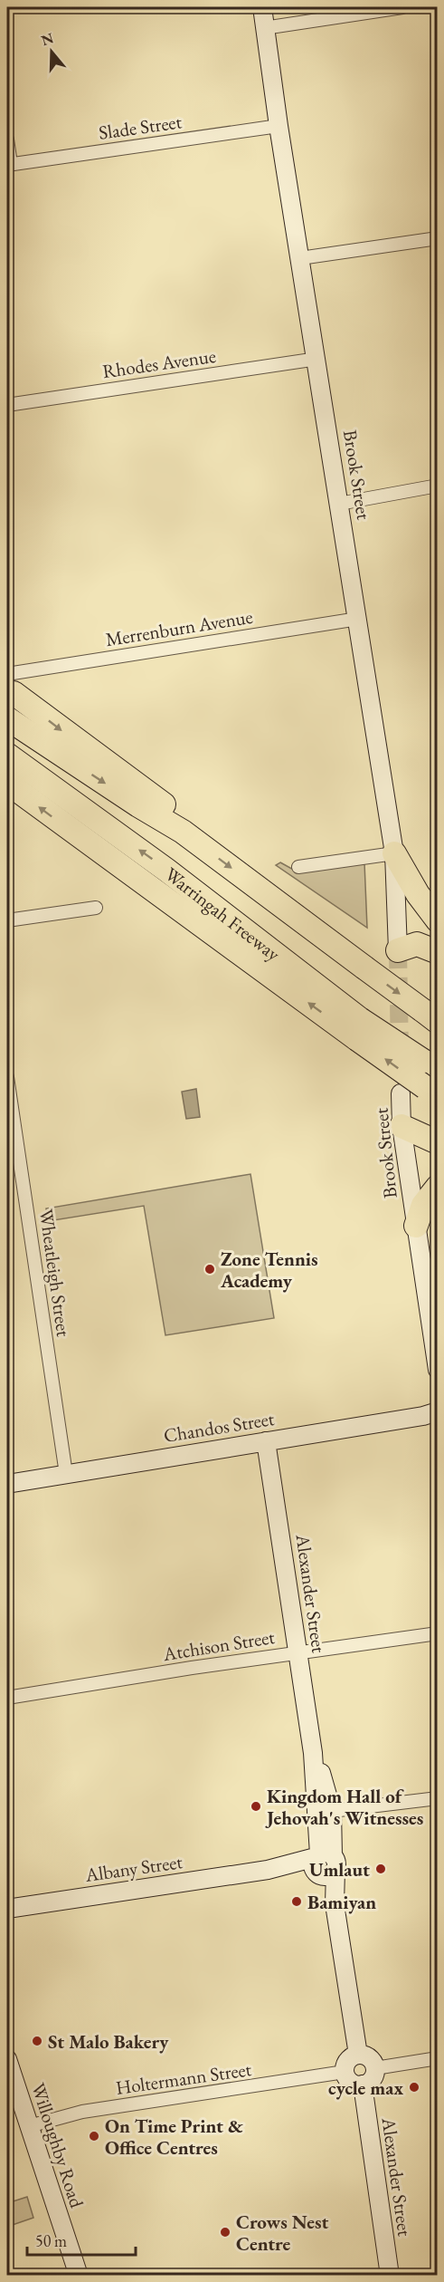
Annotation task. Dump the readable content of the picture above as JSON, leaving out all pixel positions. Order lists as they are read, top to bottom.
{
  "streets": {
    "highway": ["Warringah Freeway"],
    "main road": [
      "Brook Street",
      "Chandos Street",
      "Alexander Street",
      "Albany Street",
      "Willoughby Road"
    ],
    "street": [
      "Slade Street",
      "Rhodes Avenue",
      "Merrenburn Avenue",
      "Wheatleigh Street",
      "Atchison Street",
      "Holtermann Street"
    ]
  },
  "crossings": [
    ["Slade Street", "Brook Street"],
    ["Rhodes Avenue", "Brook Street"],
    ["Brook Street", "Merrenburn Avenue"],
    ["Wheatleigh Street", "Chandos Street"],
    ["Chandos Street", "Alexander Street"],
    ["Alexander Street", "Atchison Street"],
    ["Alexander Street", "Albany Street"],
    ["Alexander Street", "Holtermann Street"],
    ["Holtermann Street", "Willoughby Road"]
  ],
  "places": [
    "Zone Tennis Academy",
    "Kingdom Hall of Jehovah's Witnesses",
    "Umlaut",
    "Bamiyan",
    "St Malo Bakery",
    "cycle max",
    "On Time Print & Office Centres",
    "Crows Nest Centre"
  ],
  "scale_bar": "50 m",
  "north": "top"
}
